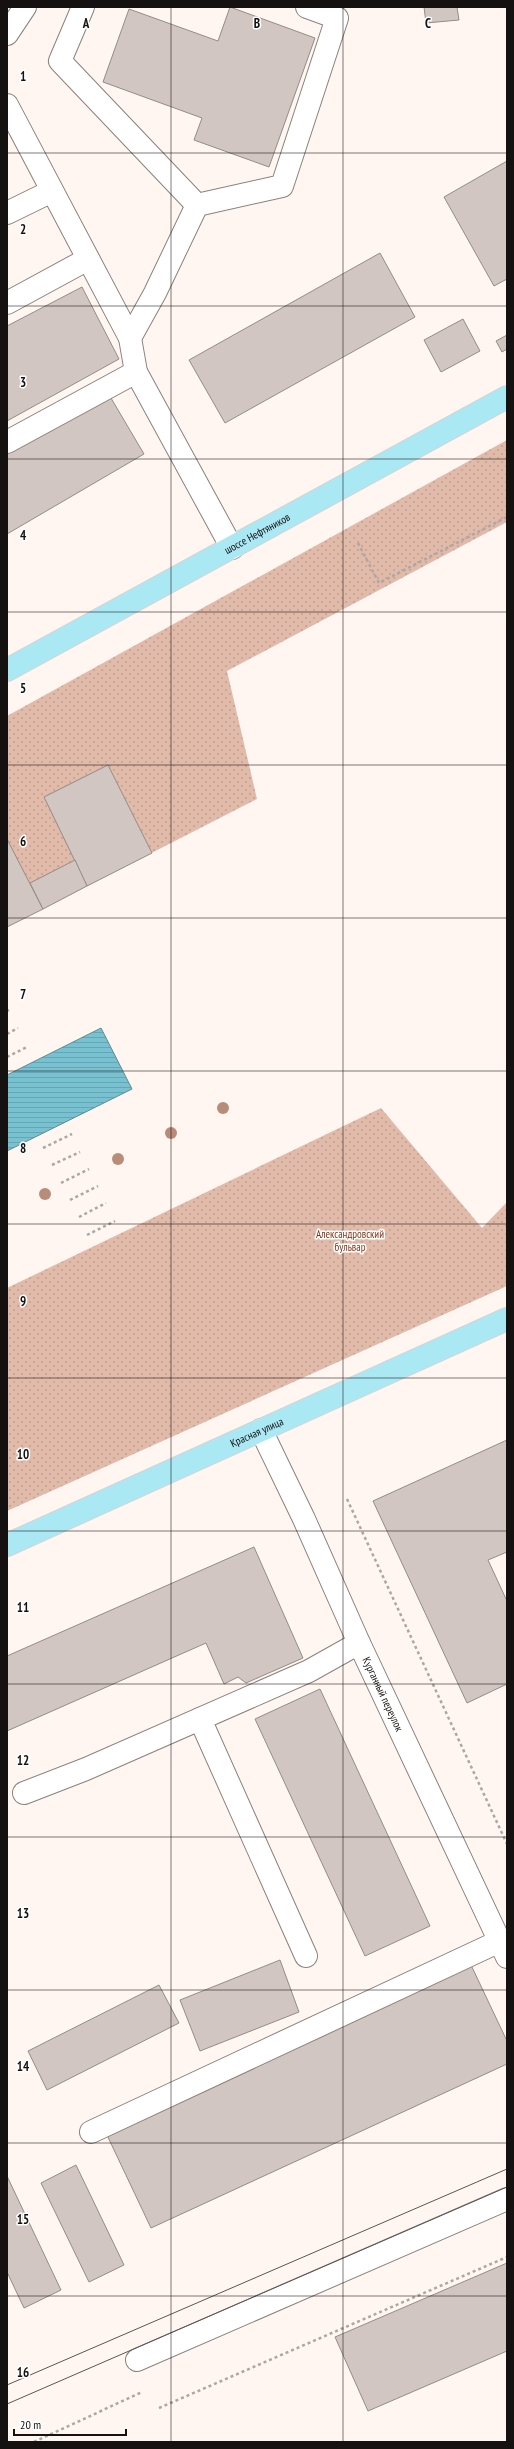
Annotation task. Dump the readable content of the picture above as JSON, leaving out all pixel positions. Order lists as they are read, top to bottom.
{
  "streets": {
    "main road": ["шоссе Нефтяников", "Красная улица"],
    "street": ["Курганный переулок"]
  },
  "crossings": [
    ["Красная улица", "Курганный переулок"]
  ],
  "parks": ["Александровский бульвар"],
  "scale_bar": "20 m",
  "grid": {
    "columns": ["A", "B", "C"],
    "rows": [
      "1",
      "2",
      "3",
      "4",
      "5",
      "6",
      "7",
      "8",
      "9",
      "10",
      "11",
      "12",
      "13",
      "14",
      "15",
      "16"
    ]
  }
}
